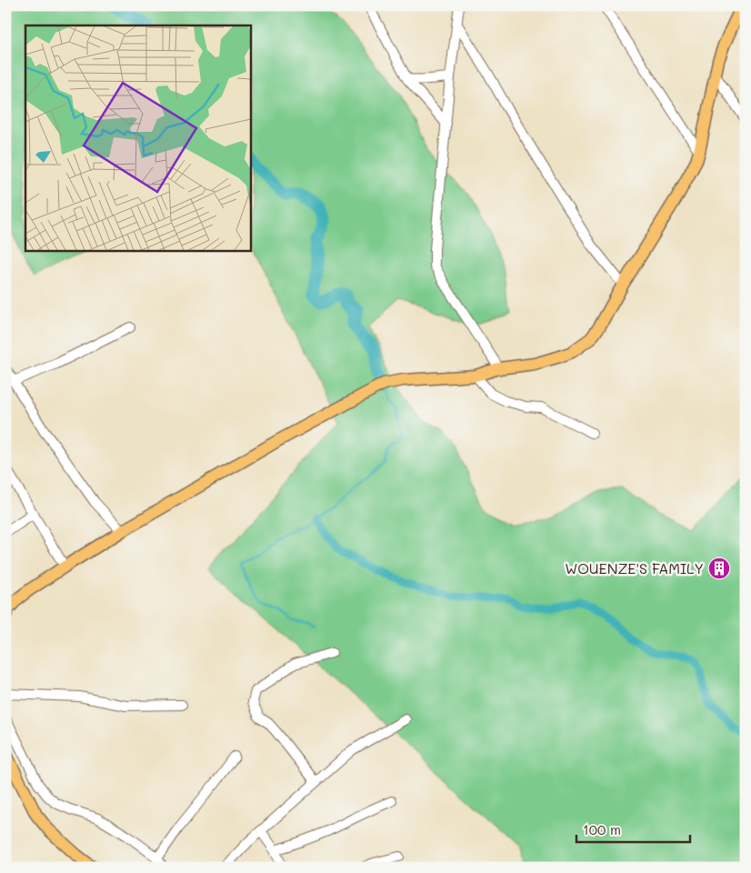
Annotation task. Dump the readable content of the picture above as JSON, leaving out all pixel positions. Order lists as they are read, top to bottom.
{
  "places": {
    "building": ["WOUENZE'S FAMILY"]
  },
  "scale_bar": "100 m"
}
